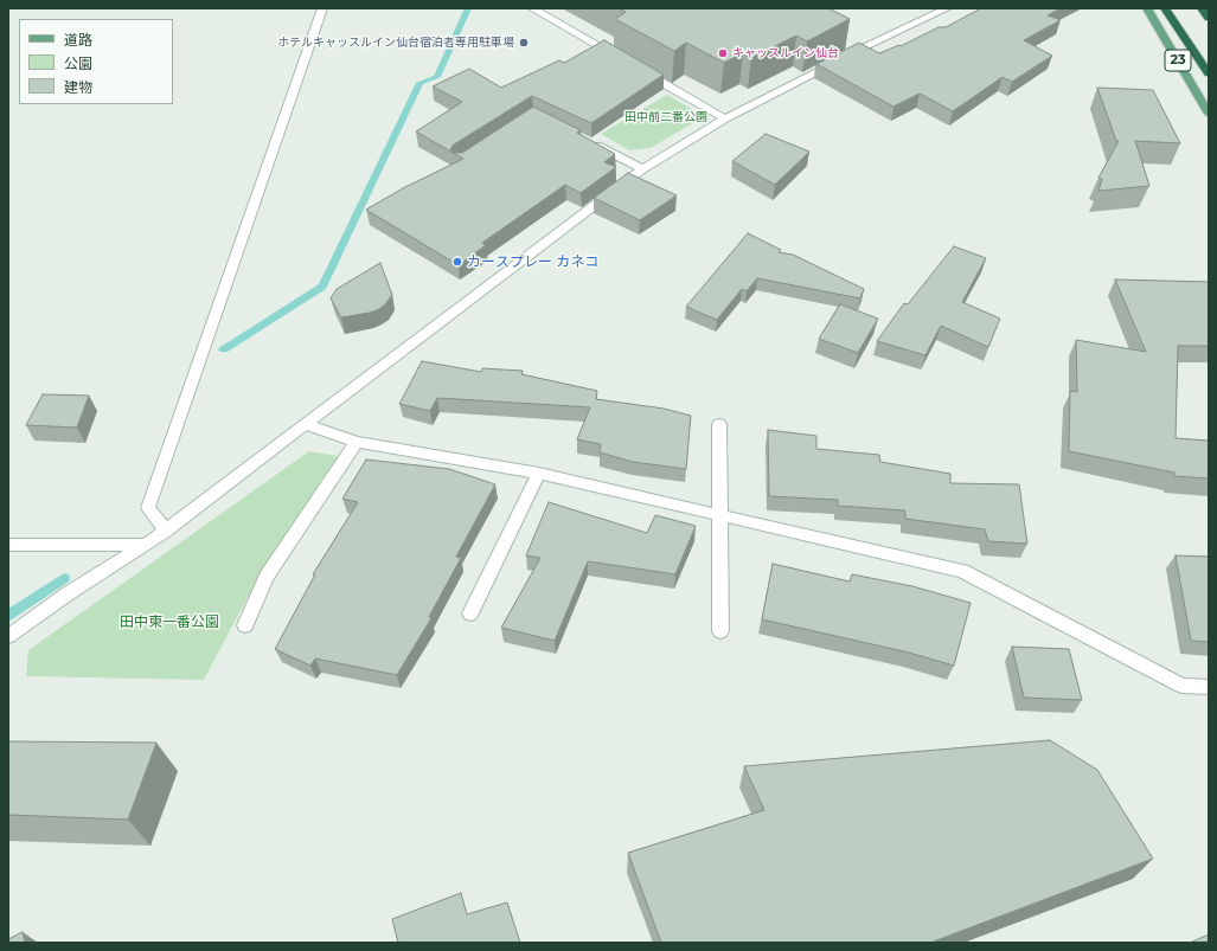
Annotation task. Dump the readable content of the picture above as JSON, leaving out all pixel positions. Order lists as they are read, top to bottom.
{
  "streets": {
    "main road": ["23"]
  },
  "parks": ["田中前二番公園", "田中東一番公園"],
  "places": ["ホテルキャッスルイン仙台宿泊者専用駐車場", "キャッスルイン仙台", "カースプレー カネコ"],
  "legend": ["道路", "公園", "建物"]
}
